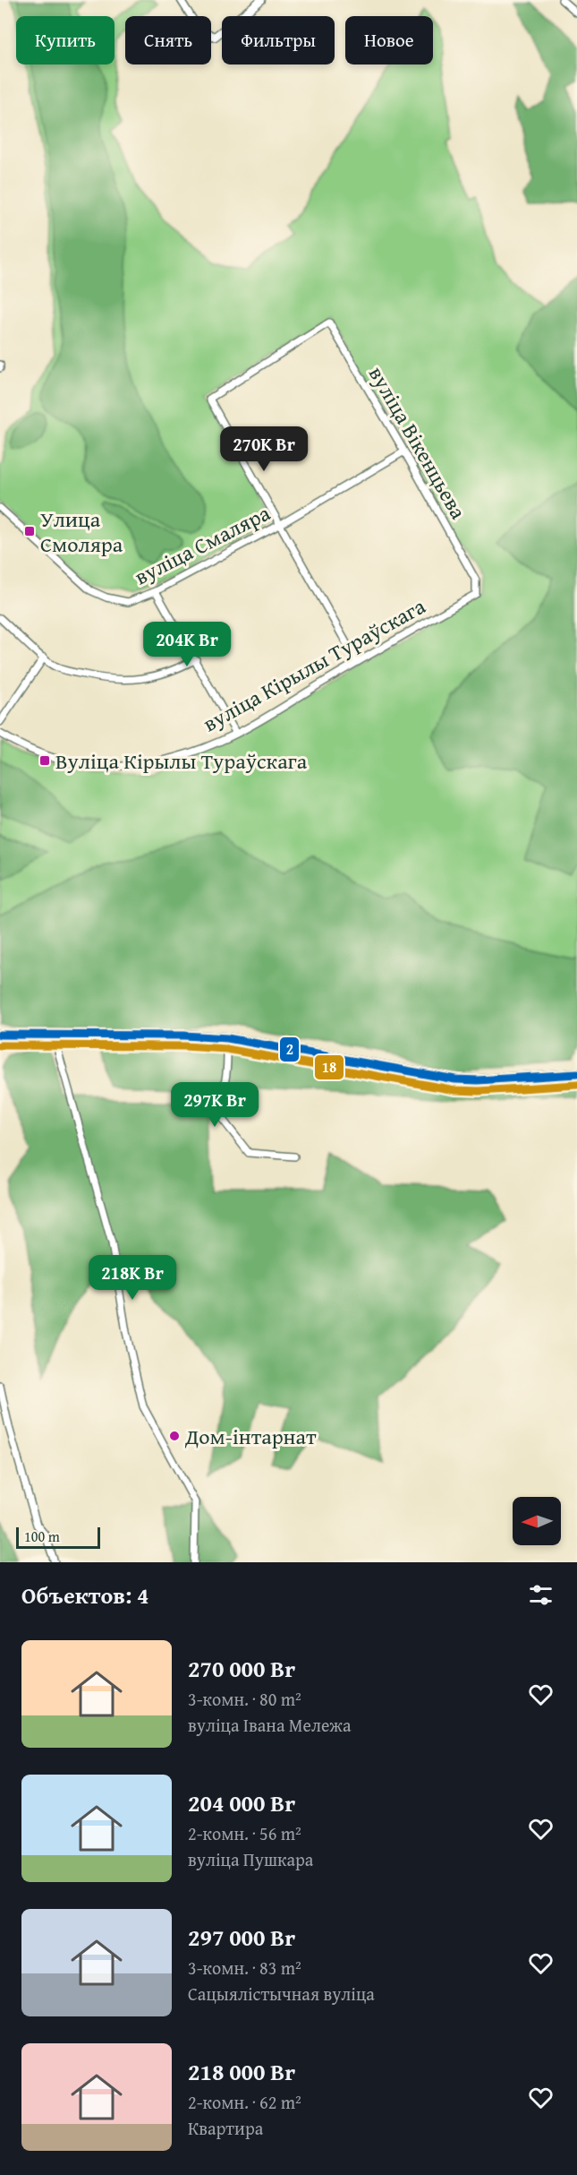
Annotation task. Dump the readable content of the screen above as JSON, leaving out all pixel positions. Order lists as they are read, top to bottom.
{
  "streets": {
    "street": ["вуліца Вікенцьева", "вуліца Смаляра", "вуліца Кірылы Тураўскага"]
  },
  "crossings": [
    ["вуліца Вікенцьева", "вуліца Смаляра"],
    ["вуліца Вікенцьева", "вуліца Кірылы Тураўскага"]
  ],
  "places": {
    "transit": ["Улица Смоляра", "Вуліца Кірылы Тураўскага"],
    "other": ["Дом-інтарнат"]
  },
  "lines": ["transit line 2", "transit line 18"],
  "scale_bar": "100 m",
  "north": "left",
  "page": {
    "chip": [
      "Купить",
      "Снять",
      "Фильтры",
      "Новое"
    ],
    "price": [
      "270K Br",
      "204K Br",
      "297K Br",
      "218K Br"
    ],
    "scale": "100 m",
    "heading": "Объектов: 4",
    "list": [
      {
        "name": "270 000 Br",
        "note": "3-комн. · 80 m² · вуліца Івана Мележа"
      },
      {
        "name": "204 000 Br",
        "note": "2-комн. · 56 m² · вуліца Пушкара"
      },
      {
        "name": "297 000 Br",
        "note": "3-комн. · 83 m² · Сацыялістычная вуліца"
      },
      {
        "name": "218 000 Br",
        "note": "2-комн. · 62 m² · Квартира"
      }
    ]
  }
}
